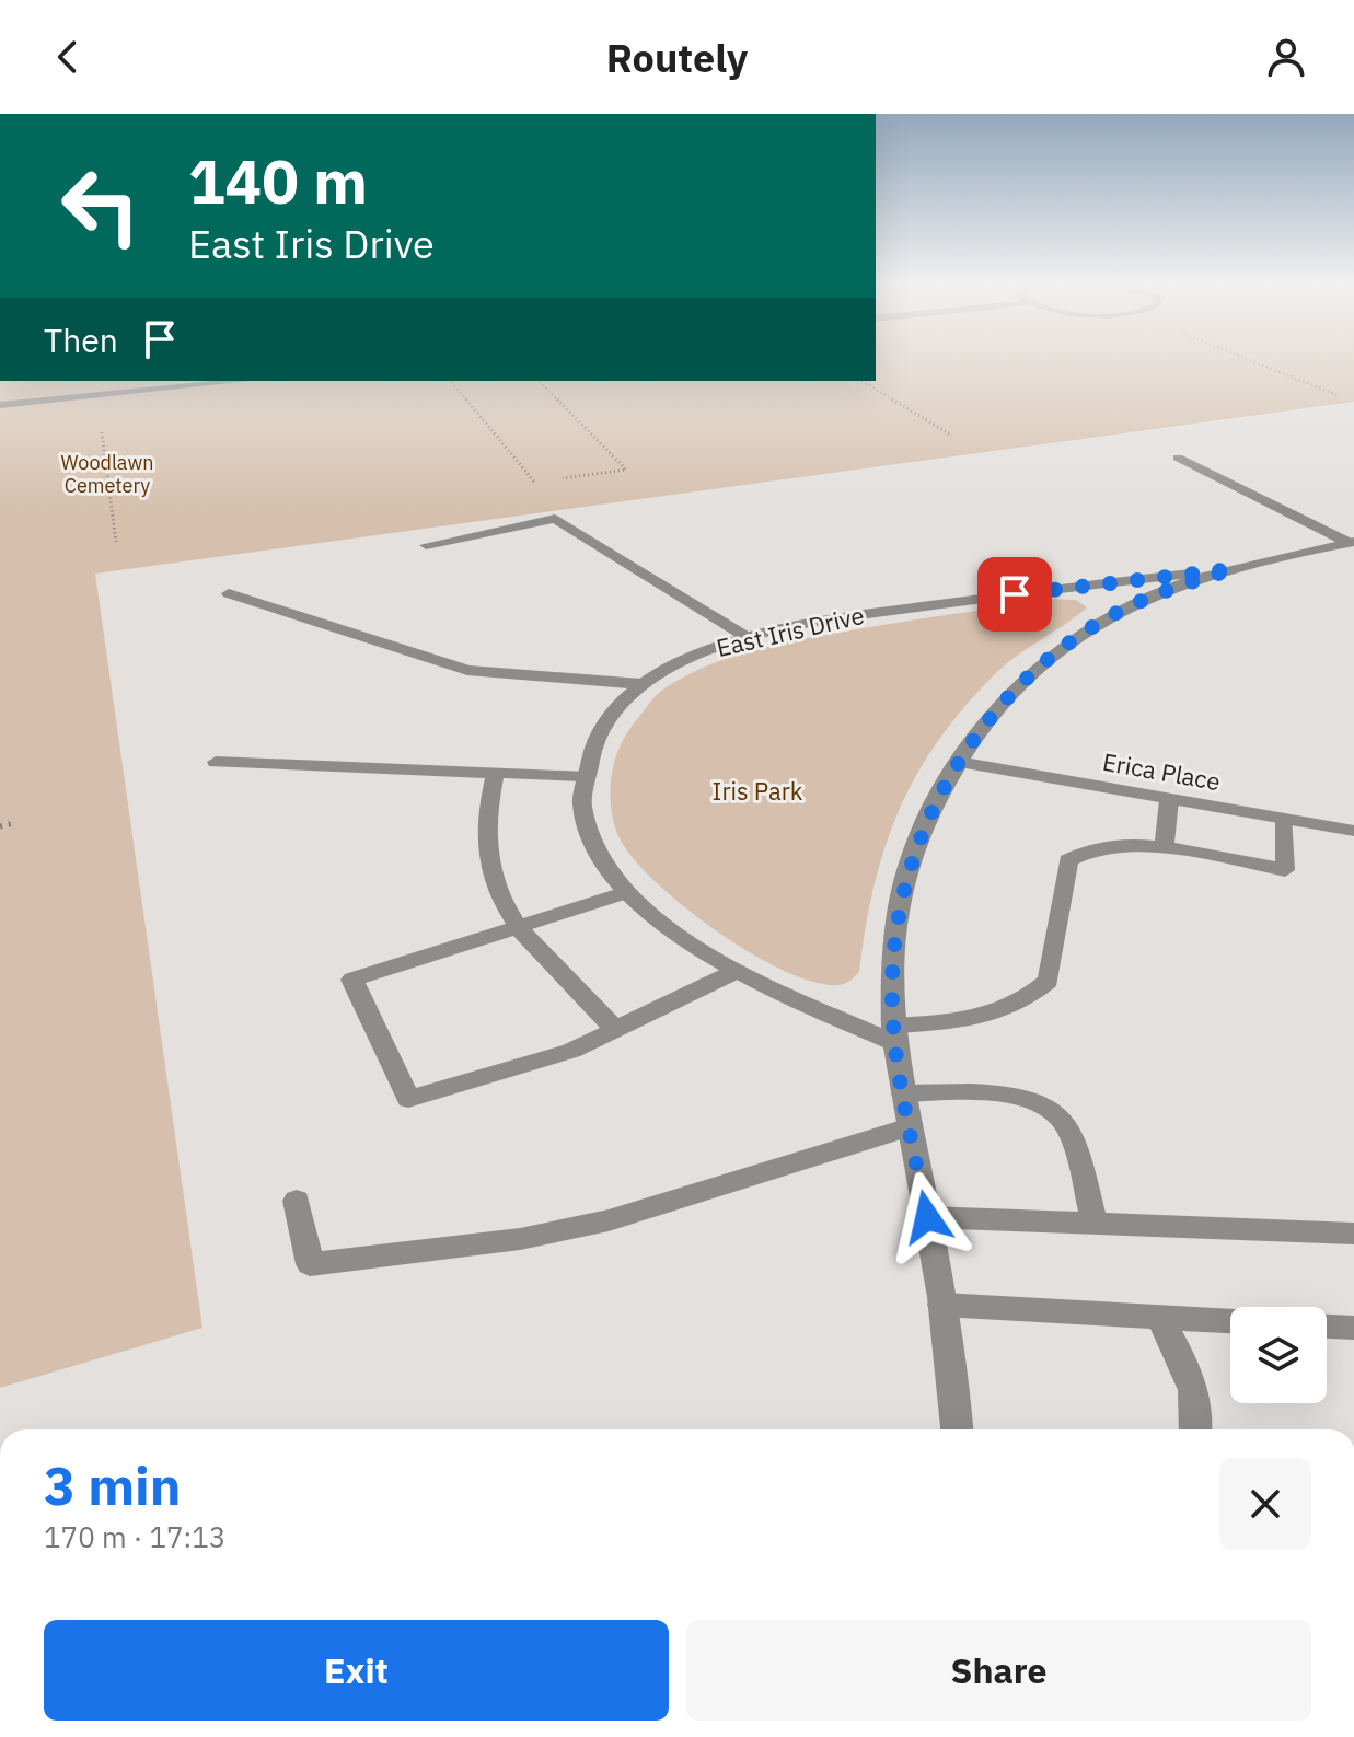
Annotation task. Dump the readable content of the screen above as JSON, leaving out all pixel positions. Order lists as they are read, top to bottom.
{
  "streets": {
    "street": ["East Iris Drive", "Erica Place"]
  },
  "crossings": [
    ["East Iris Drive", "Erica Place"]
  ],
  "parks": ["Woodlawn Cemetery", "Iris Park"],
  "page": {
    "header": "Routely",
    "turn": ["140 m", "East Iris Drive"],
    "then": "Then",
    "heading": ["3 min", "170 m · 17:13"],
    "buttons": ["Exit", "Share"]
  }
}
